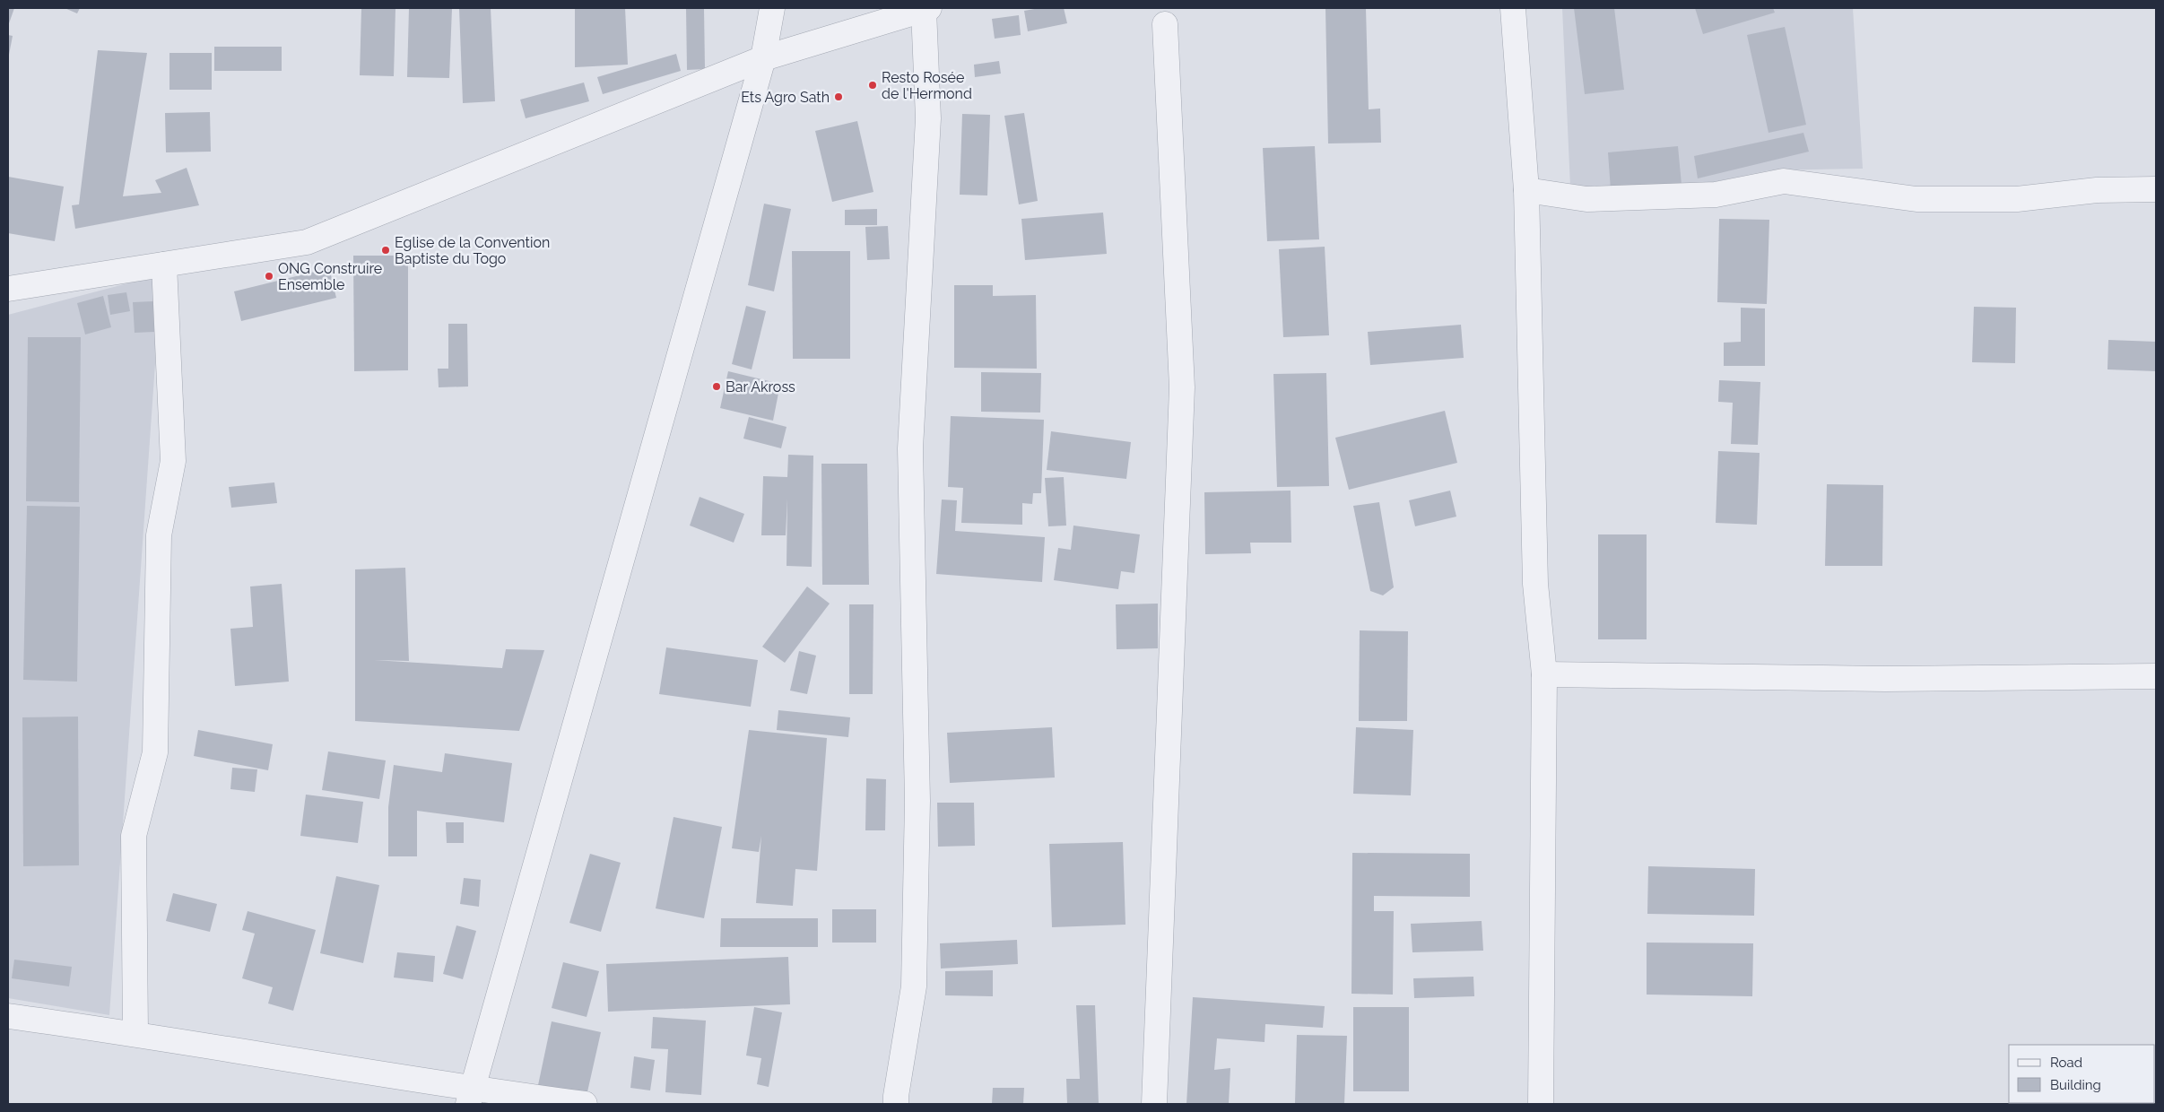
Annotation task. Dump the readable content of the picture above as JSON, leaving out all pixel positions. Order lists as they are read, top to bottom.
{
  "places": [
    "Resto Rosée de l'Hermond",
    "Ets Agro Sath",
    "Eglise de la Convention Baptiste du Togo",
    "ONG Construire Ensemble",
    "Bar Akross"
  ],
  "legend": ["Road", "Building"]
}
